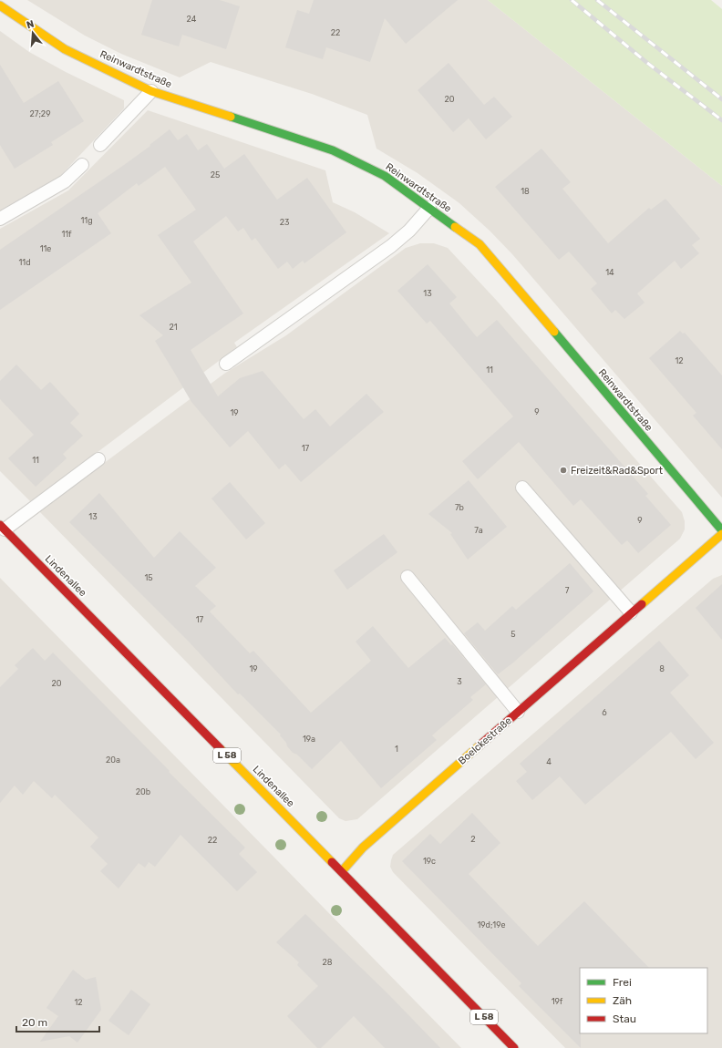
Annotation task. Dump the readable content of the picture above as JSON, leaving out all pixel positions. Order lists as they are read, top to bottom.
{
  "streets": {
    "street": [
      "Reinwardtstraße",
      "Lindenallee",
      "Boelckestraße",
      "L 58"
    ]
  },
  "crossings": [
    ["Lindenallee", "Boelckestraße"]
  ],
  "places": ["Freizeit&Rad&Sport"],
  "house_numbers": [
    "24",
    "22",
    "20",
    "27;29",
    "25",
    "18",
    "11g",
    "23",
    "11f",
    "11e",
    "11d",
    "14",
    "13",
    "21",
    "12",
    "11",
    "9",
    "19",
    "17",
    "11",
    "7b",
    "13",
    "9",
    "7a",
    "15",
    "7",
    "17",
    "5",
    "19",
    "8",
    "3",
    "20",
    "6",
    "19a",
    "1",
    "20a",
    "4",
    "20b",
    "2",
    "22",
    "19c",
    "19d;19e",
    "28",
    "19f",
    "12"
  ],
  "legend": ["Frei", "Zäh", "Stau"],
  "scale_bar": "20 m",
  "north": "top"
}
